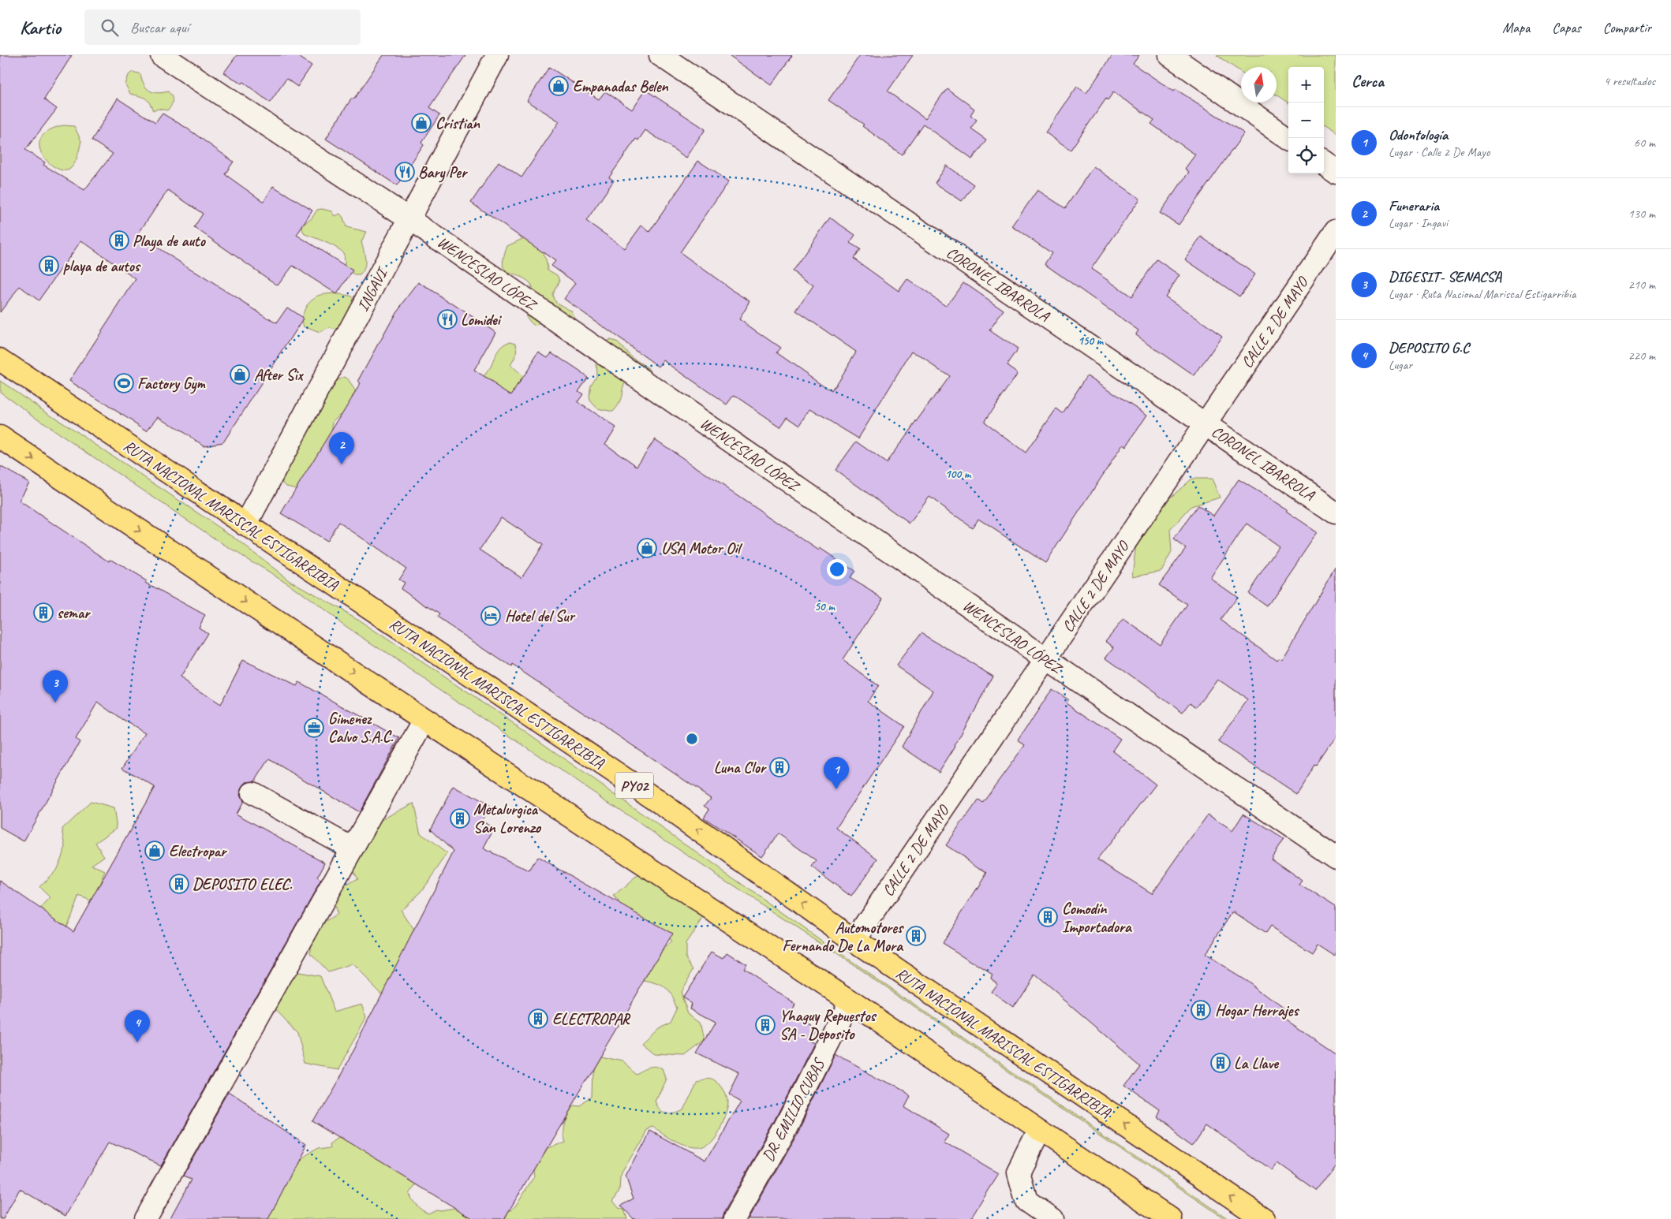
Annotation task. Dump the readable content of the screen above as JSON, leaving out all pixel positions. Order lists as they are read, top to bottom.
{
  "streets": {
    "highway": ["RUTA NACIONAL MARISCAL ESTIGARRIBIA", "PY02"],
    "street": [
      "WENCESLAO LÓPEZ",
      "CORONEL IBARROLA",
      "INGAVI",
      "CALLE 2 DE MAYO",
      "DR. EMILIO CUBAS"
    ]
  },
  "crossings": [
    ["WENCESLAO LÓPEZ", "INGAVI"],
    ["WENCESLAO LÓPEZ", "CALLE 2 DE MAYO"],
    ["CORONEL IBARROLA", "CALLE 2 DE MAYO"],
    ["INGAVI", "RUTA NACIONAL MARISCAL ESTIGARRIBIA"],
    ["CALLE 2 DE MAYO", "RUTA NACIONAL MARISCAL ESTIGARRIBIA"]
  ],
  "places": {
    "shop": [
      "Empanadas Belen",
      "Cristian",
      "After Six",
      "USA Motor Oil",
      "Electropar"
    ],
    "restaurant": ["Bary Per", "Lomidei"],
    "building": [
      "Playa de auto",
      "playa de autos",
      "semar",
      "Luna Clor",
      "Metalurgica San Lorenzo",
      "DEPOSITO ELEC.",
      "Comodín Importadora",
      "Automotores Fernando De La Mora",
      "Hogar Herrajes",
      "ELECTROPAR",
      "Yhaguy Repuestos SA - Deposito",
      "La Llave"
    ],
    "sports": ["Factory Gym"],
    "hotel": ["Hotel del Sur"],
    "office": ["Gimenez Calvo S.A.C."]
  },
  "north": "top",
  "page": {
    "header": "Kartio",
    "search": "Buscar aquí",
    "nav": ["Mapa", "Capas", "Compartir"],
    "heading": ["Cerca", "4 resultados"],
    "map_buttons": ["+", "−"],
    "list": [
      {
        "mark": "1",
        "name": "Odontología",
        "note": "Lugar · Calle 2 De Mayo",
        "value": "60 m"
      },
      {
        "mark": "2",
        "name": "Funeraria",
        "note": "Lugar · Ingavi",
        "value": "130 m"
      },
      {
        "mark": "3",
        "name": "DIGESIT- SENACSA",
        "note": "Lugar · Ruta Nacional Mariscal Estigarribia",
        "value": "210 m"
      },
      {
        "mark": "4",
        "name": "DEPOSITO G.C",
        "note": "Lugar",
        "value": "220 m"
      }
    ],
    "pins": [
      "2",
      "3",
      "1",
      "4"
    ]
  },
  "rings": ["150 m", "100 m", "50 m"]
}
